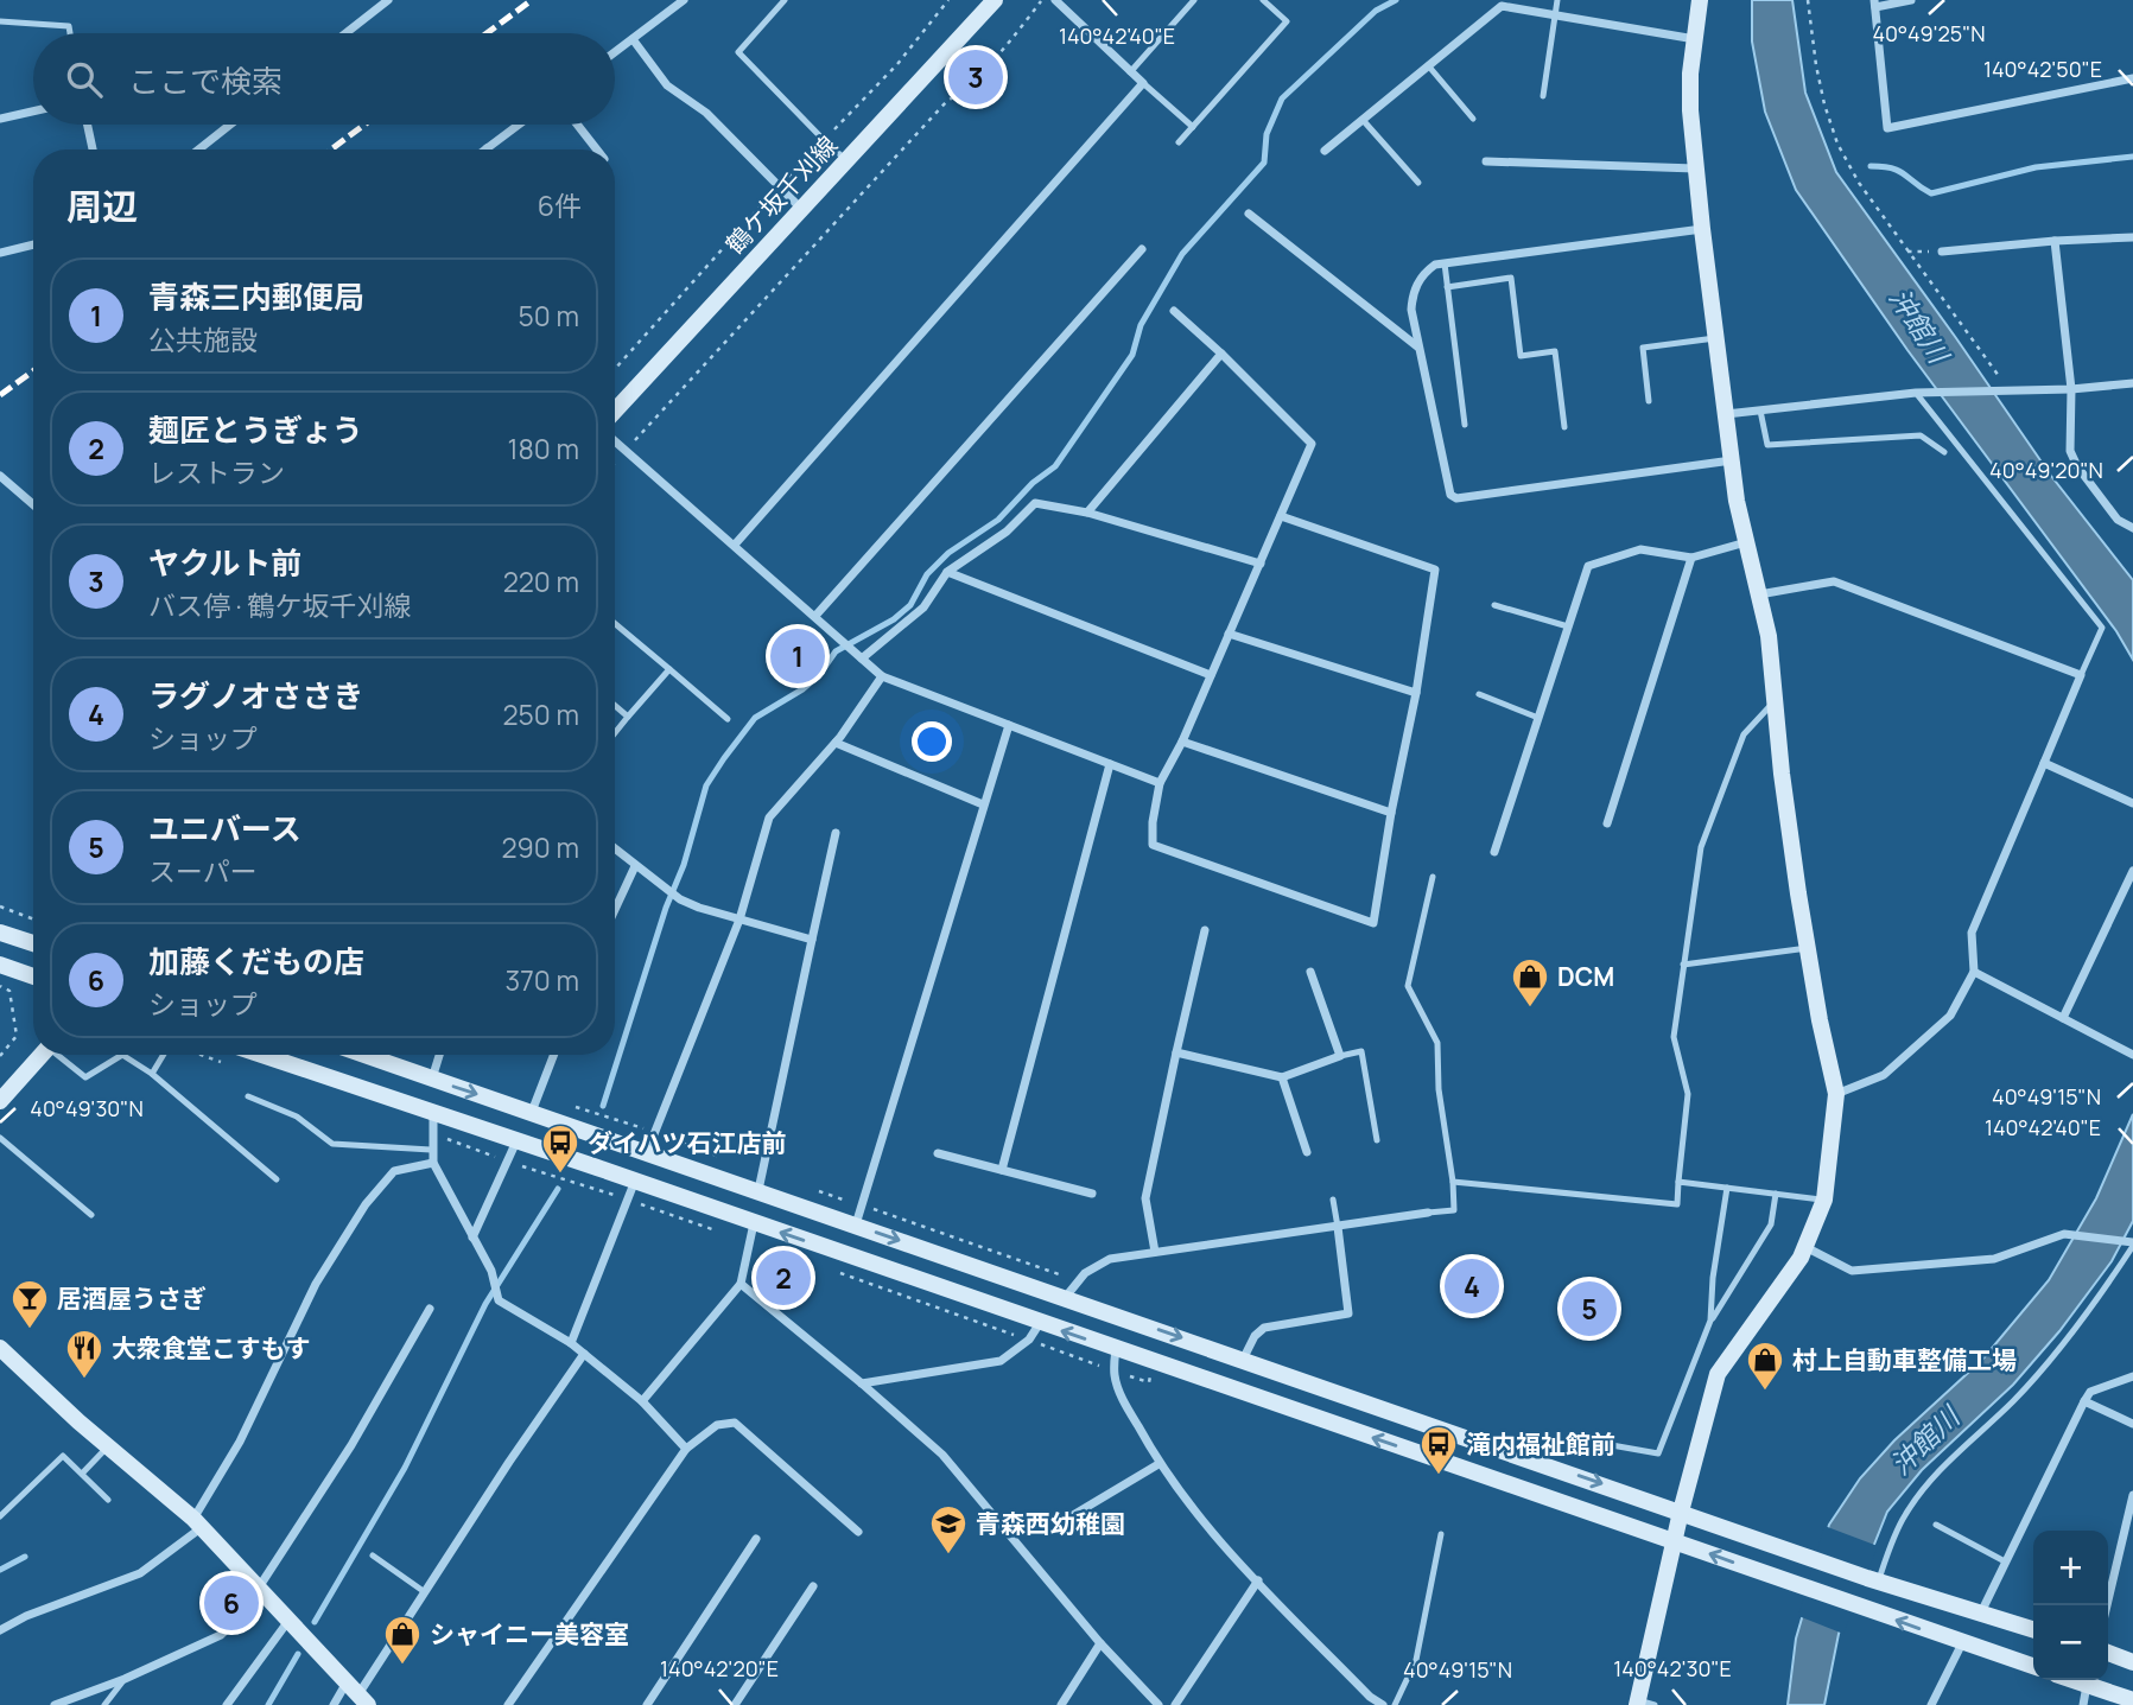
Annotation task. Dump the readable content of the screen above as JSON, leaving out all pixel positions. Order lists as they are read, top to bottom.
{
  "streets": {
    "street": ["鶴ケ坂千刈線"]
  },
  "water": ["沖館川"],
  "places": {
    "shop": ["DCM", "村上自動車整備工場", "シャイニー美容室"],
    "bus stop": ["ダイハツ石江店前", "滝内福祉館前"],
    "bar": ["居酒屋うさぎ"],
    "restaurant": ["大衆食堂こすもす"],
    "school or university": ["青森西幼稚園"]
  },
  "page": {
    "search": "ここで検索",
    "pins": [
      "3",
      "1",
      "2",
      "4",
      "5",
      "6"
    ],
    "heading": ["周辺", "6件"],
    "list": [
      {
        "mark": "1",
        "name": "青森三内郵便局",
        "note": "公共施設",
        "value": "50 m"
      },
      {
        "mark": "2",
        "name": "麺匠とうぎょう",
        "note": "レストラン",
        "value": "180 m"
      },
      {
        "mark": "3",
        "name": "ヤクルト前",
        "note": "バス停 · 鶴ケ坂千刈線",
        "value": "220 m"
      },
      {
        "mark": "4",
        "name": "ラグノオささき",
        "note": "ショップ",
        "value": "250 m"
      },
      {
        "mark": "5",
        "name": "ユニバース",
        "note": "スーパー",
        "value": "290 m"
      },
      {
        "mark": "6",
        "name": "加藤くだもの店",
        "note": "ショップ",
        "value": "370 m"
      }
    ],
    "map_buttons": ["+", "−"]
  },
  "coordinates": [
    "40°49'25\"N",
    "140°42'40\"E",
    "140°42'50\"E",
    "40°49'20\"N",
    "40°49'15\"N",
    "40°49'30\"N",
    "140°42'20\"E",
    "140°42'30\"E"
  ]
}
